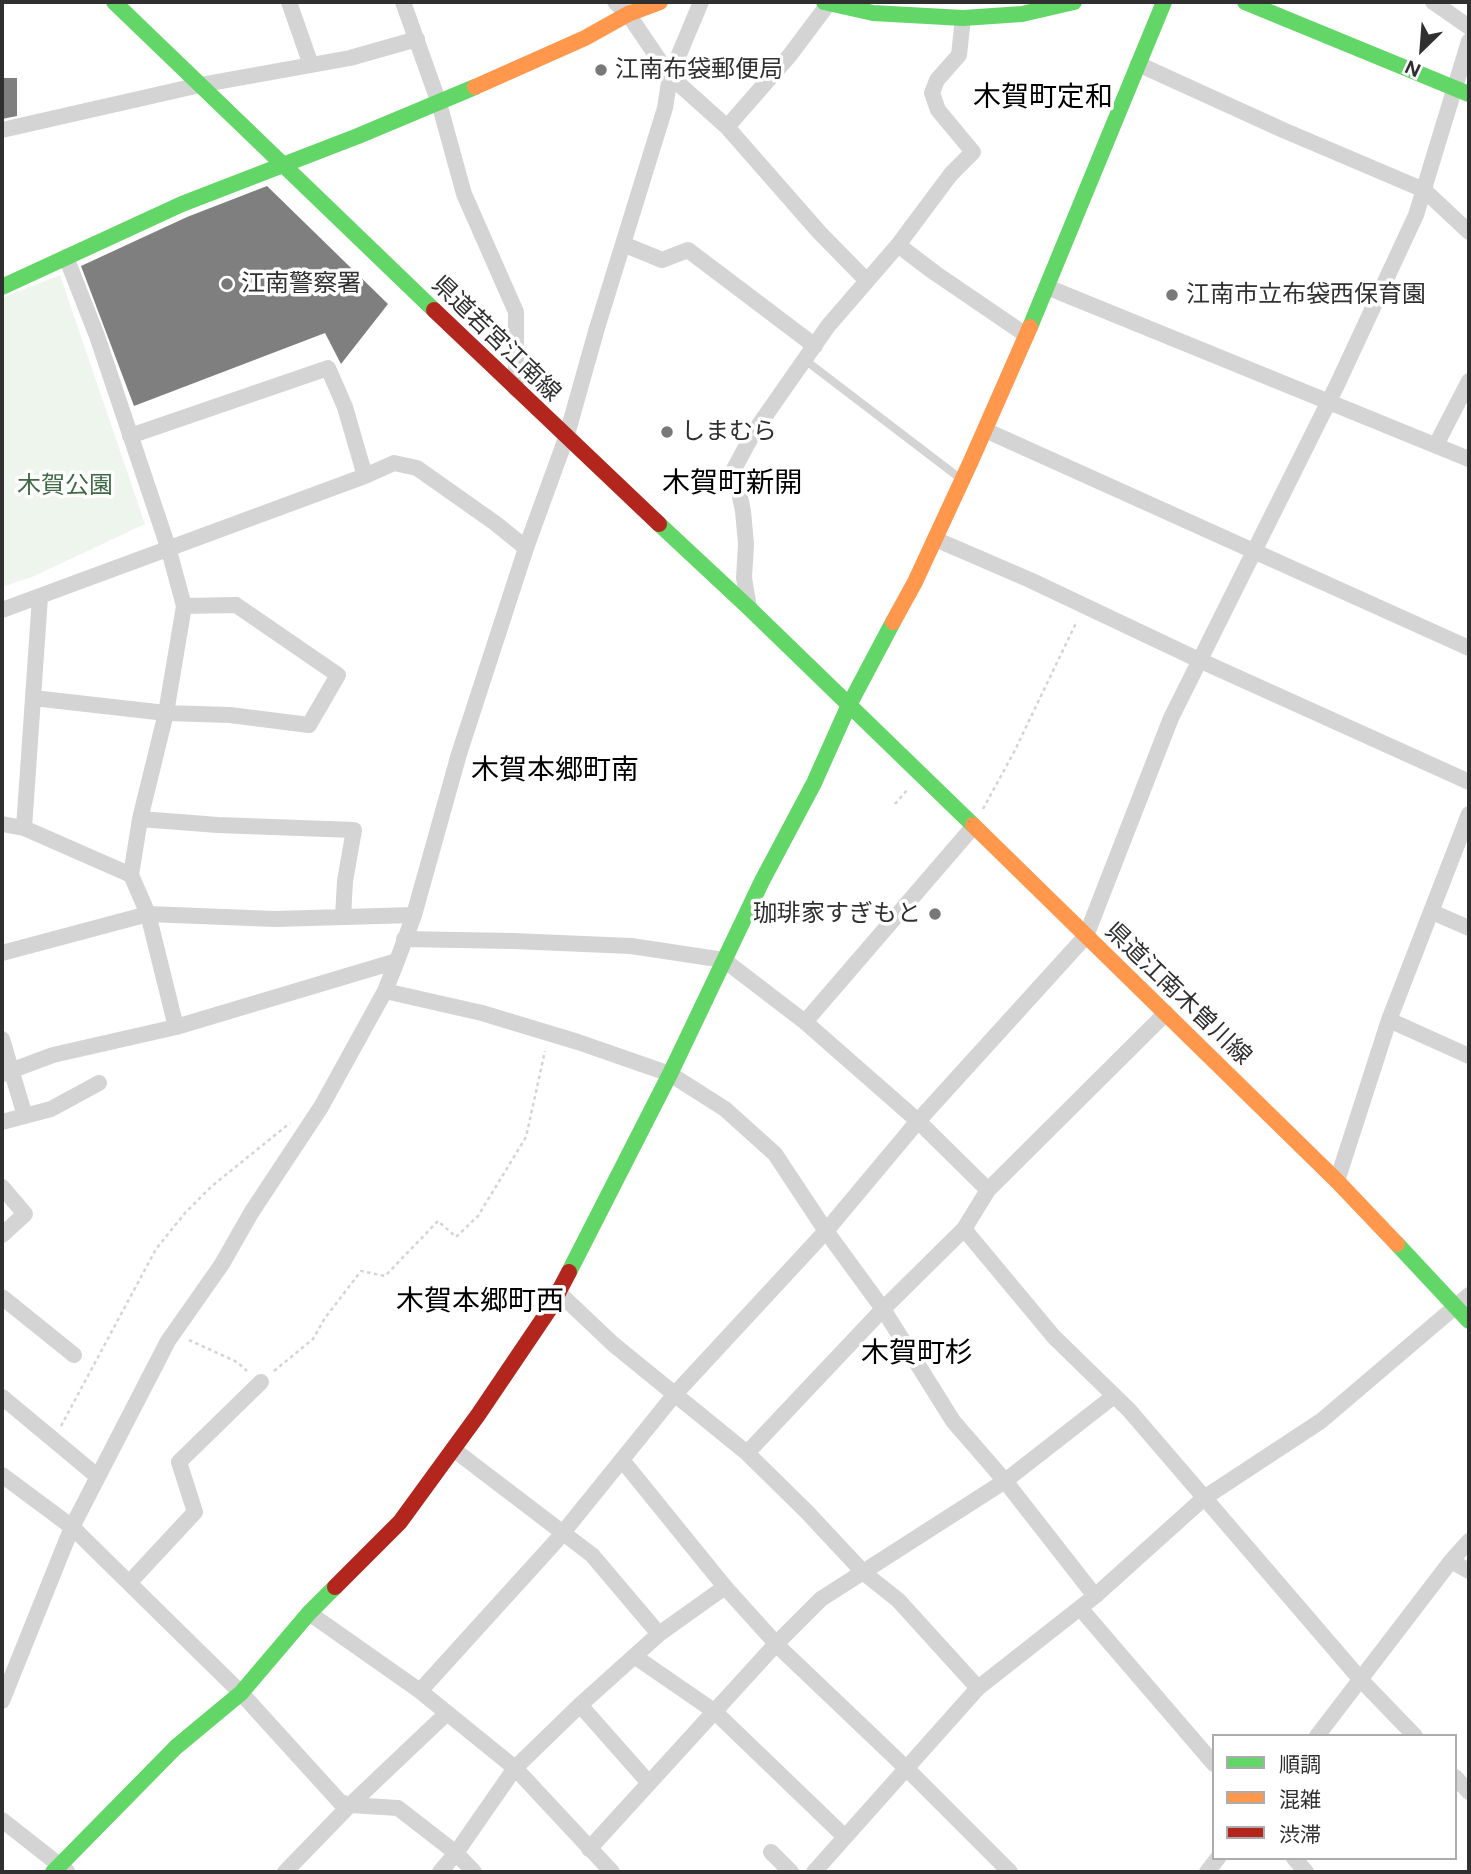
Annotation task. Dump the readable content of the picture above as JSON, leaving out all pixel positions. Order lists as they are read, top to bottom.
{
  "streets": {
    "street": ["県道若宮江南線", "県道江南木曽川線"]
  },
  "crossings": [
    ["県道若宮江南線", "県道江南木曽川線"]
  ],
  "districts": [
    "木賀町定和",
    "木賀町新開",
    "木賀本郷町南",
    "木賀本郷町西",
    "木賀町杉"
  ],
  "parks": ["木賀公園"],
  "places": [
    "江南布袋郵便局",
    "江南警察署",
    "江南市立布袋西保育園",
    "しまむら",
    "珈琲家すぎもと"
  ],
  "legend": ["順調", "混雑", "渋滞"],
  "north": "bottom left"
}
